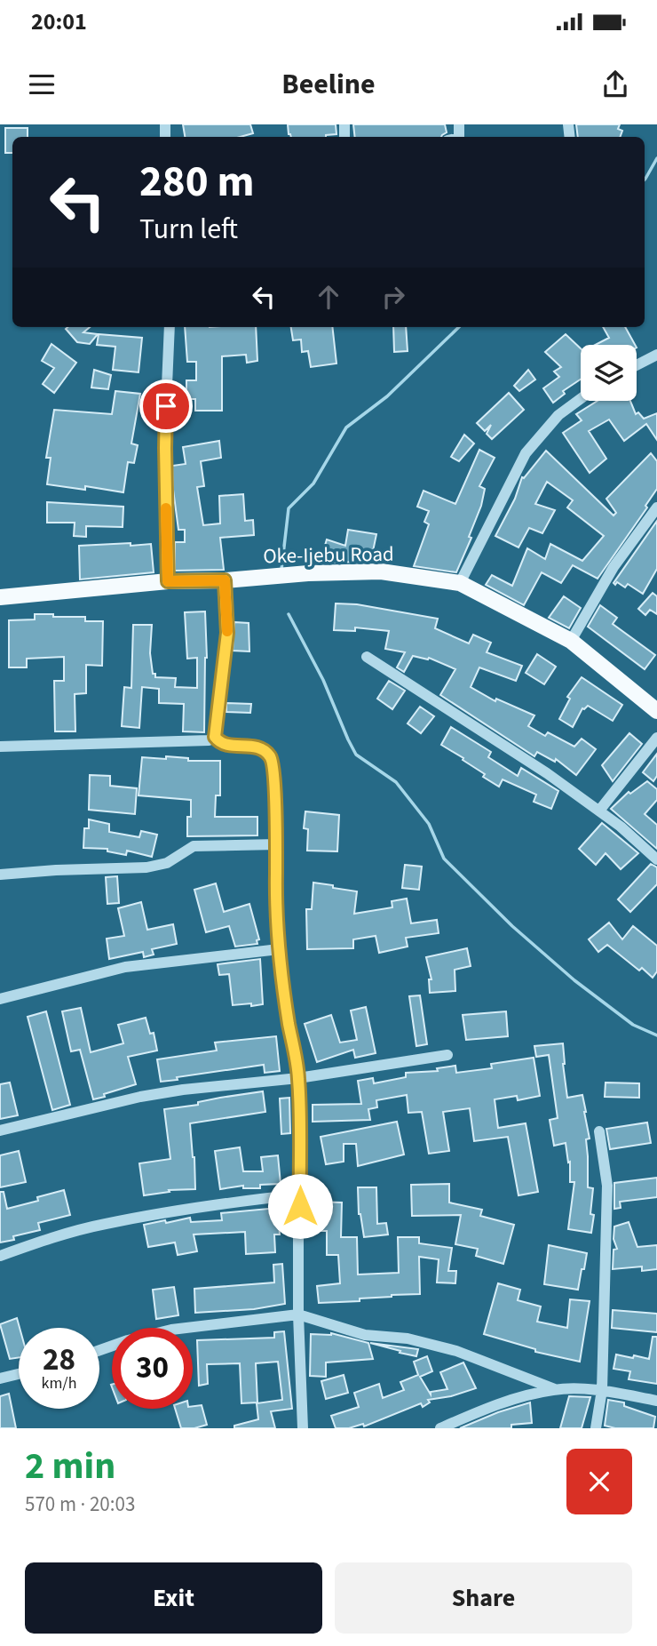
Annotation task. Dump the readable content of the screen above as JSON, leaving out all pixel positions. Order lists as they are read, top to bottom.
{
  "streets": {
    "main road": ["Oke-Ijebu Road"]
  },
  "page": {
    "status": "20:01",
    "header": "Beeline",
    "turn": ["280 m", "Turn left"],
    "speed": "28 km/h",
    "limit": "30",
    "heading": ["2 min", "570 m · 20:03"],
    "buttons": ["Exit", "Share"]
  }
}
